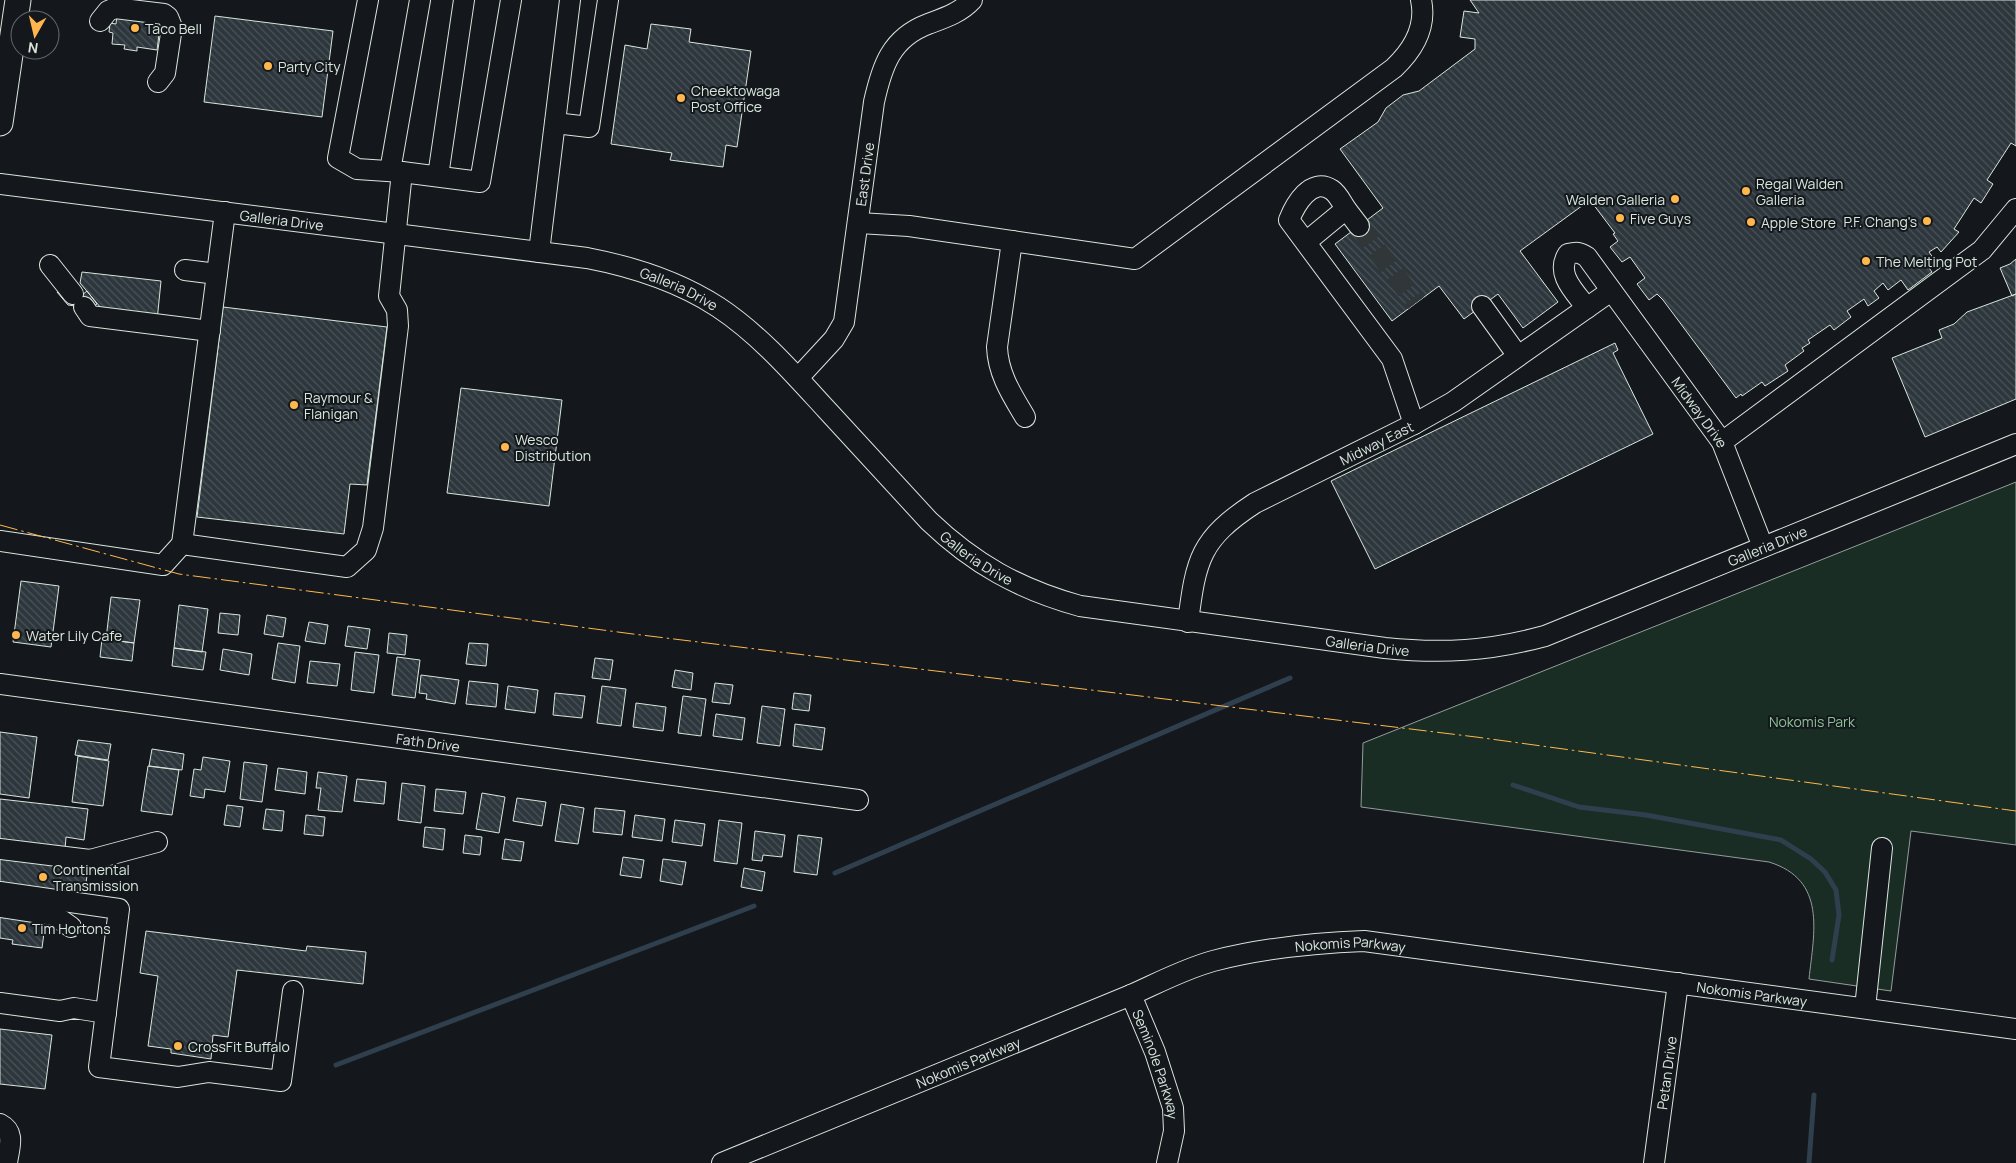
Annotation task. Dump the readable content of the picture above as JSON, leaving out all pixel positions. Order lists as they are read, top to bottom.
{
  "streets": {
    "street": [
      "East Drive",
      "Galleria Drive",
      "Midway Drive",
      "Midway East",
      "Fath Drive",
      "Nokomis Parkway",
      "Seminole Parkway",
      "Petan Drive"
    ]
  },
  "crossings": [
    ["East Drive", "Galleria Drive"],
    ["Galleria Drive", "Midway Drive"],
    ["Galleria Drive", "Midway East"],
    ["Midway Drive", "Midway East"],
    ["Nokomis Parkway", "Seminole Parkway"],
    ["Nokomis Parkway", "Petan Drive"]
  ],
  "parks": ["Nokomis Park"],
  "places": [
    "Taco Bell",
    "Party City",
    "Cheektowaga Post Office",
    "Regal Walden Galleria",
    "Walden Galleria",
    "Five Guys",
    "P.F. Chang's",
    "Apple Store",
    "The Melting Pot",
    "Raymour & Flanigan",
    "Wesco Distribution",
    "Water Lily Cafe",
    "Continental Transmission",
    "Tim Hortons",
    "CrossFit Buffalo"
  ],
  "north": "bottom"
}
